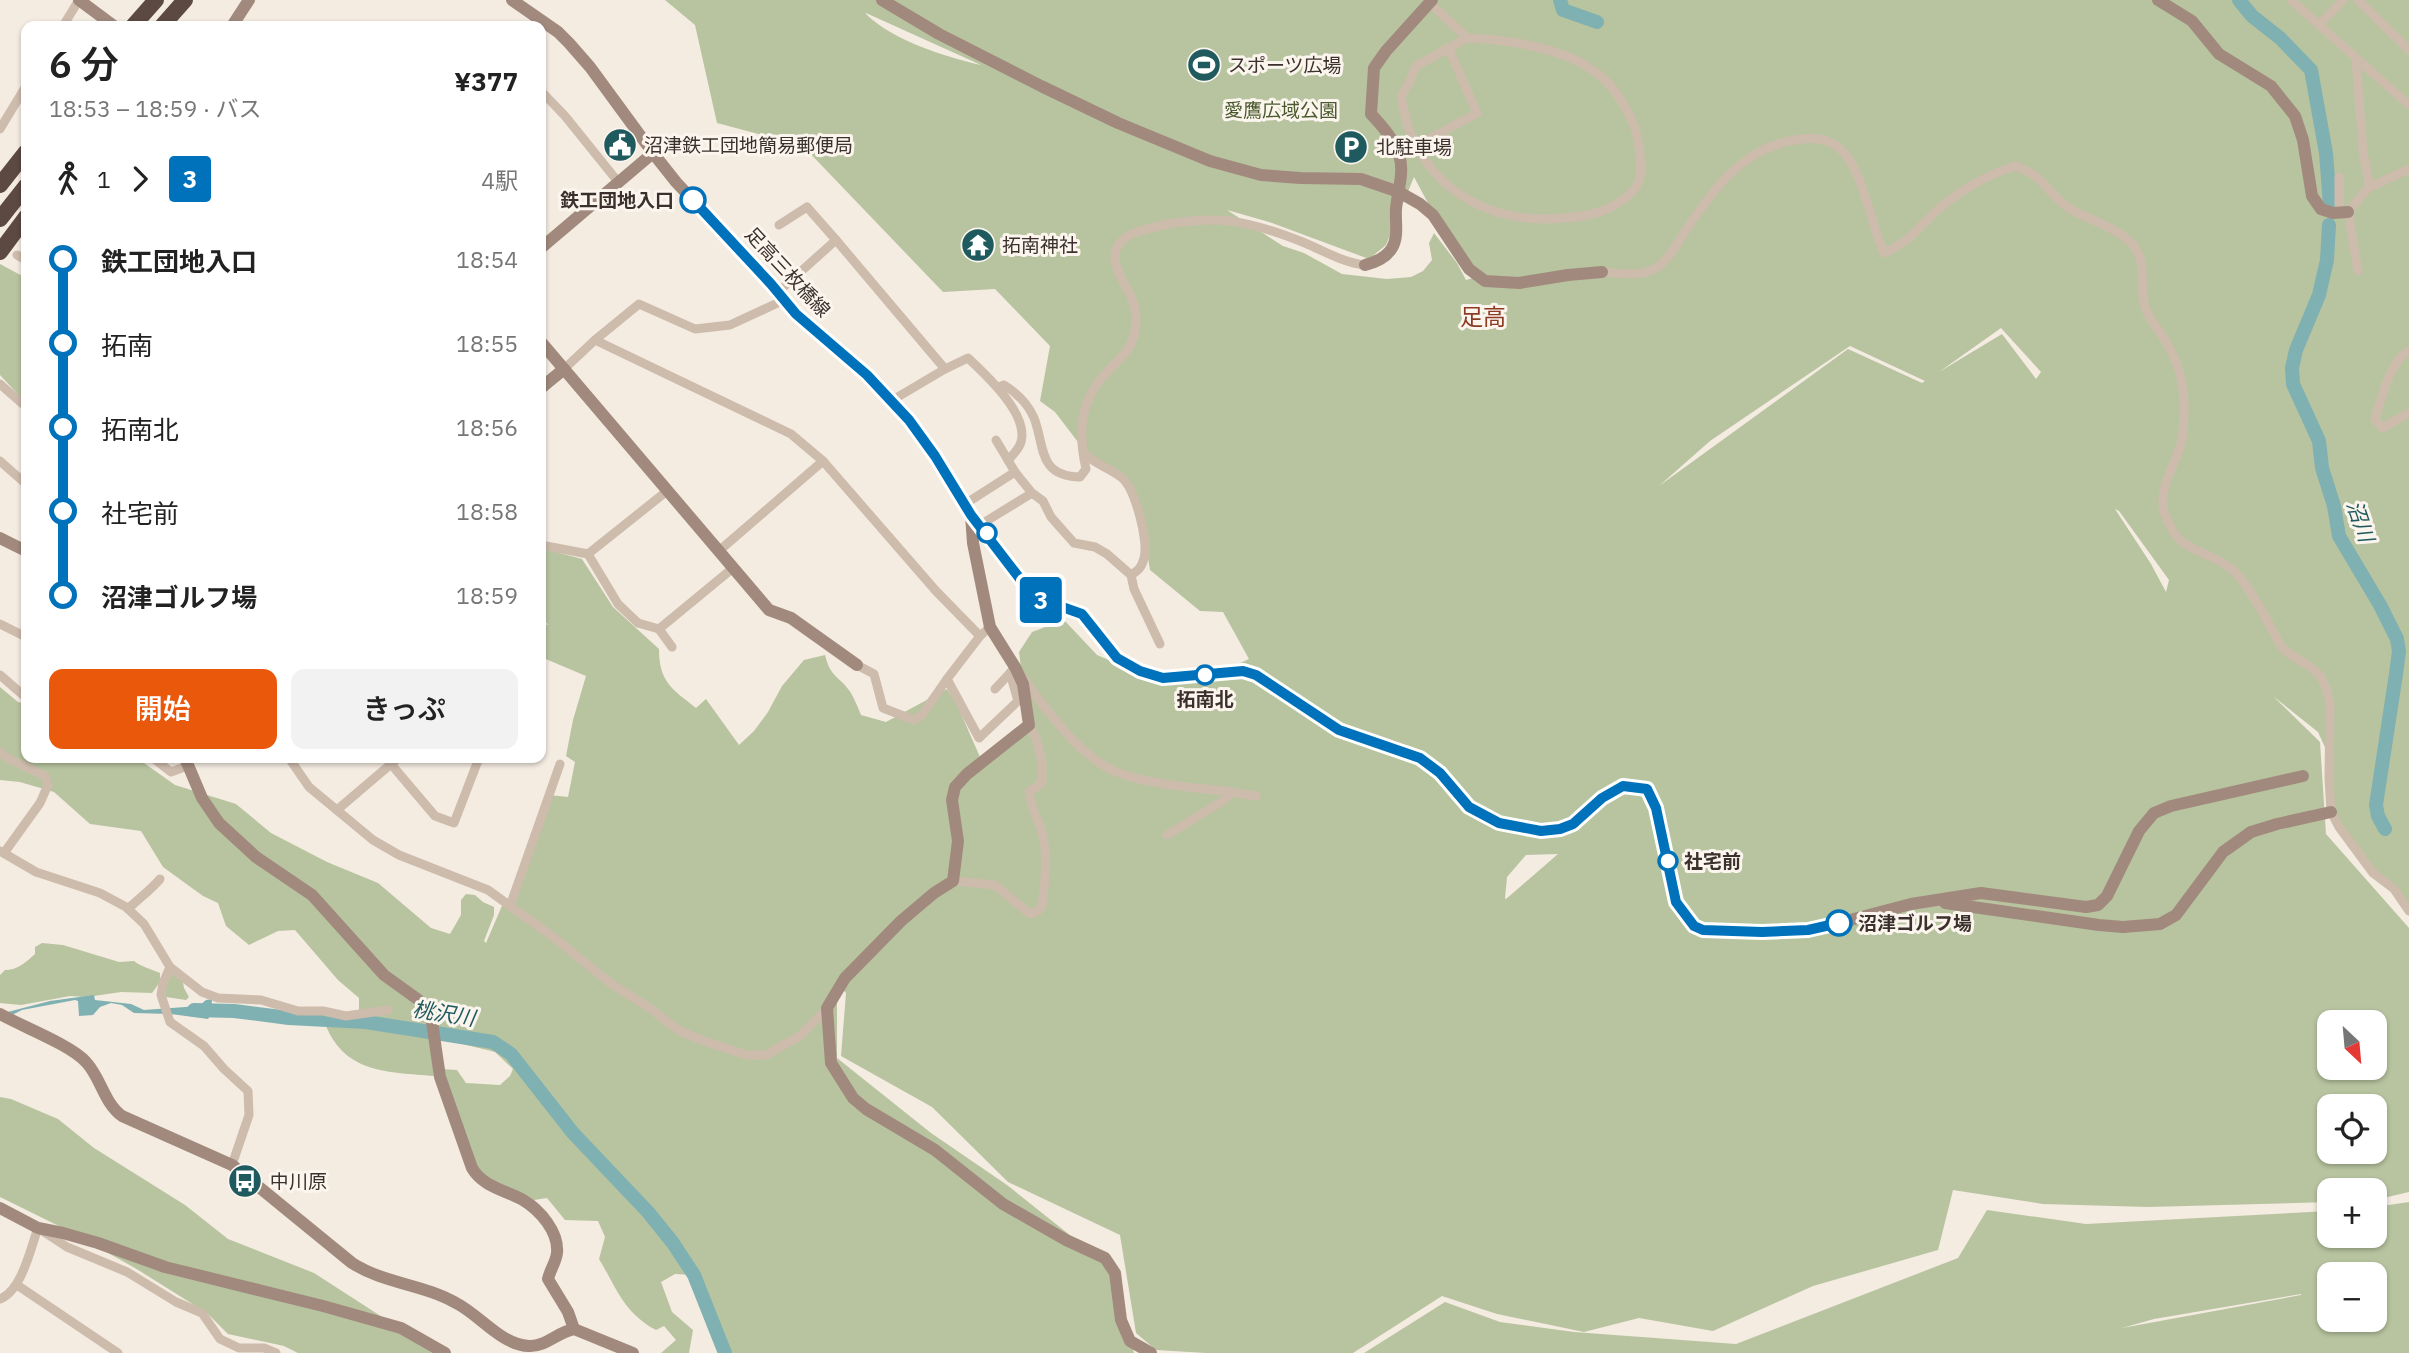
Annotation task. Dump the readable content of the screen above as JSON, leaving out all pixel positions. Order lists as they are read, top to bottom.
{
  "streets": {
    "street": ["足高三枚橋線"]
  },
  "districts": ["足高"],
  "water": ["沼川", "桃沢川"],
  "parks": ["愛鷹広域公園"],
  "places": {
    "sports": ["スポーツ広場"],
    "public building": ["沼津鉄工団地簡易郵便局"],
    "parking": ["北駐車場"],
    "other": [
      "鉄工団地入口",
      "拓南北",
      "社宅前",
      "沼津ゴルフ場"
    ],
    "temple": ["拓南神社"],
    "bus stop": ["中川原"]
  },
  "lines": ["bus line 3"],
  "north": "bottom right",
  "page": {
    "on_map": "3",
    "heading": ["6 分", "18:53 – 18:59 · バス", "¥377"],
    "legs": ["1", "3", "4駅"],
    "list": [
      {
        "name": "鉄工団地入口",
        "value": "18:54"
      },
      {
        "name": "拓南",
        "value": "18:55"
      },
      {
        "name": "拓南北",
        "value": "18:56"
      },
      {
        "name": "社宅前",
        "value": "18:58"
      },
      {
        "name": "沼津ゴルフ場",
        "value": "18:59"
      }
    ],
    "buttons": ["開始", "きっぷ"],
    "map_buttons": ["+", "−"]
  }
}
